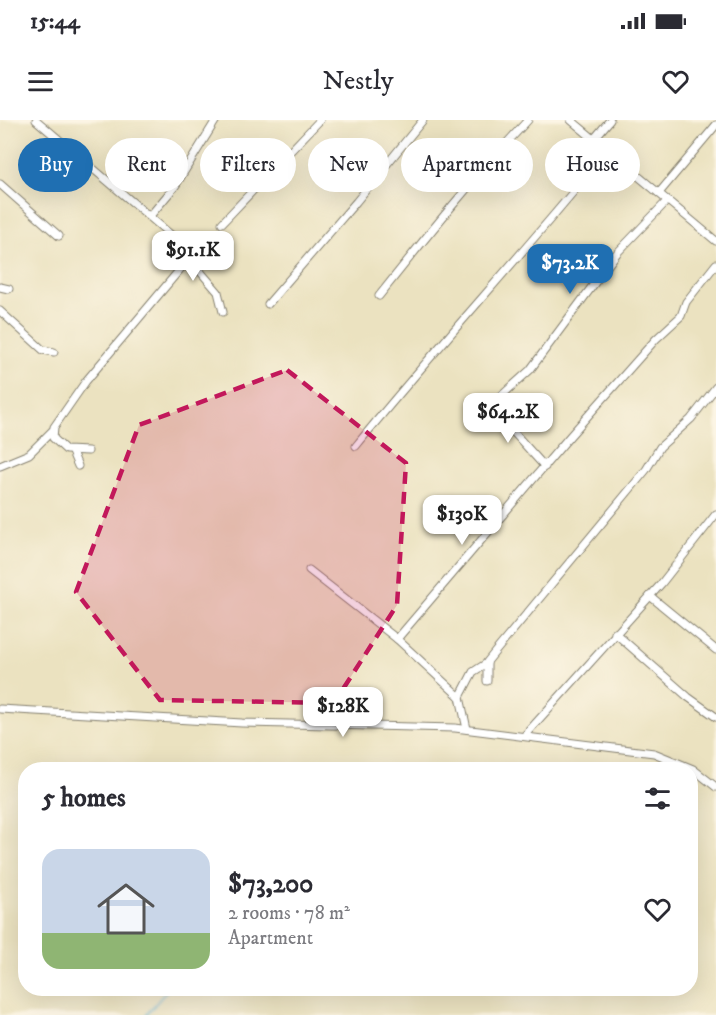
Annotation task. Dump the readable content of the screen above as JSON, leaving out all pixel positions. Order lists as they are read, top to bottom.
{
  "page": {
    "status": "15:44",
    "header": "Nestly",
    "chip": [
      "Buy",
      "Rent",
      "Filters",
      "New",
      "Apartment",
      "House"
    ],
    "price": [
      "$91.1K",
      "$73.2K",
      "$64.2K",
      "$130K",
      "$128K"
    ],
    "heading": "5 homes",
    "list": [
      {
        "name": "$73,200",
        "note": "2 rooms · 78 m² · Apartment"
      }
    ]
  }
}
